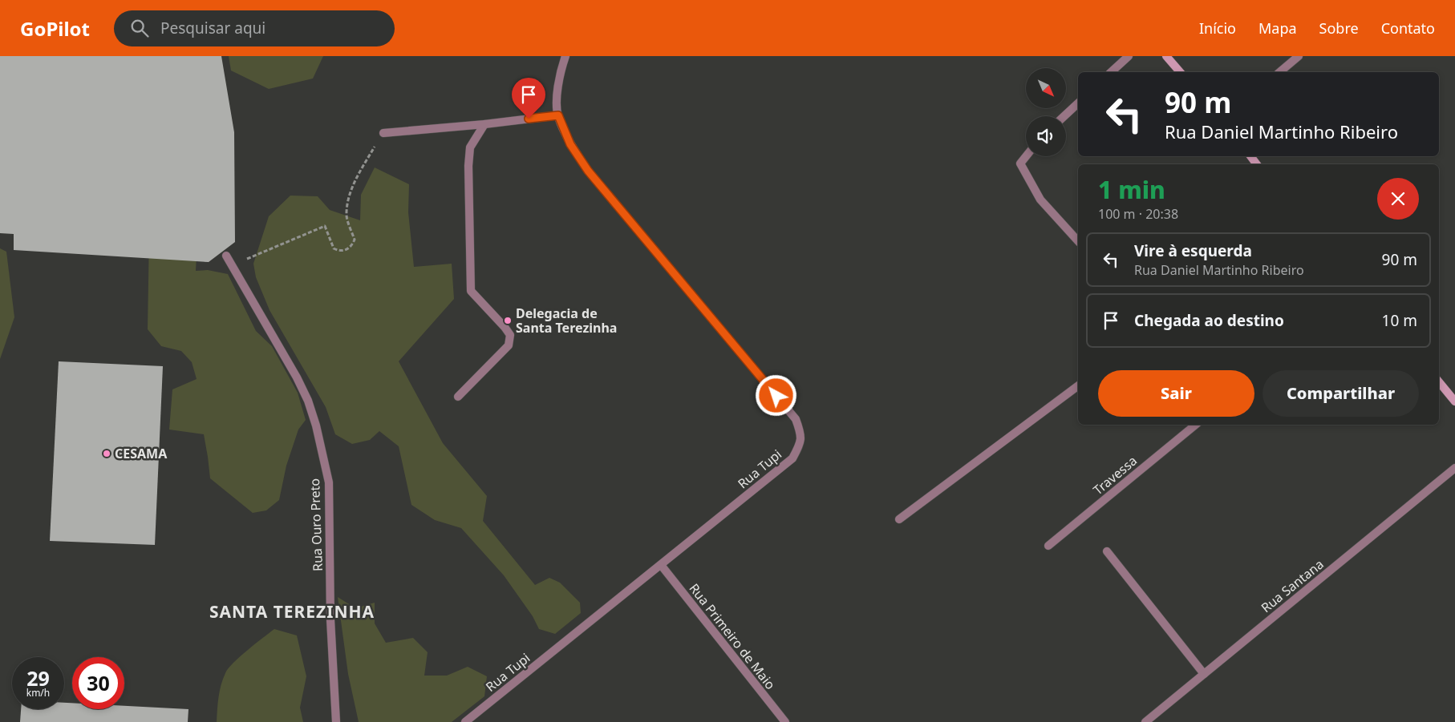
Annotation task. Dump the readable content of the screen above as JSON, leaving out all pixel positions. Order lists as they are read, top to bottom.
{
  "streets": {
    "street": [
      "Rua Tupi",
      "Travessa",
      "Rua Ouro Preto",
      "Rua Santana",
      "Rua Primeiro de Maio"
    ]
  },
  "crossings": [
    ["Rua Tupi", "Rua Primeiro de Maio"]
  ],
  "districts": ["SANTA TEREZINHA"],
  "places": ["Delegacia de Santa Terezinha", "CESAMA"],
  "north": "bottom right",
  "page": {
    "header": "GoPilot",
    "search": "Pesquisar aqui",
    "nav": [
      "Início",
      "Mapa",
      "Sobre",
      "Contato"
    ],
    "turn": ["90 m", "Rua Daniel Martinho Ribeiro"],
    "heading": ["1 min", "100 m · 20:38"],
    "list": [
      {
        "name": "Vire à esquerda",
        "note": "Rua Daniel Martinho Ribeiro",
        "value": "90 m"
      },
      {
        "name": "Chegada ao destino",
        "value": "10 m"
      }
    ],
    "buttons": ["Sair", "Compartilhar"],
    "speed": "29 km/h",
    "limit": "30"
  }
}
